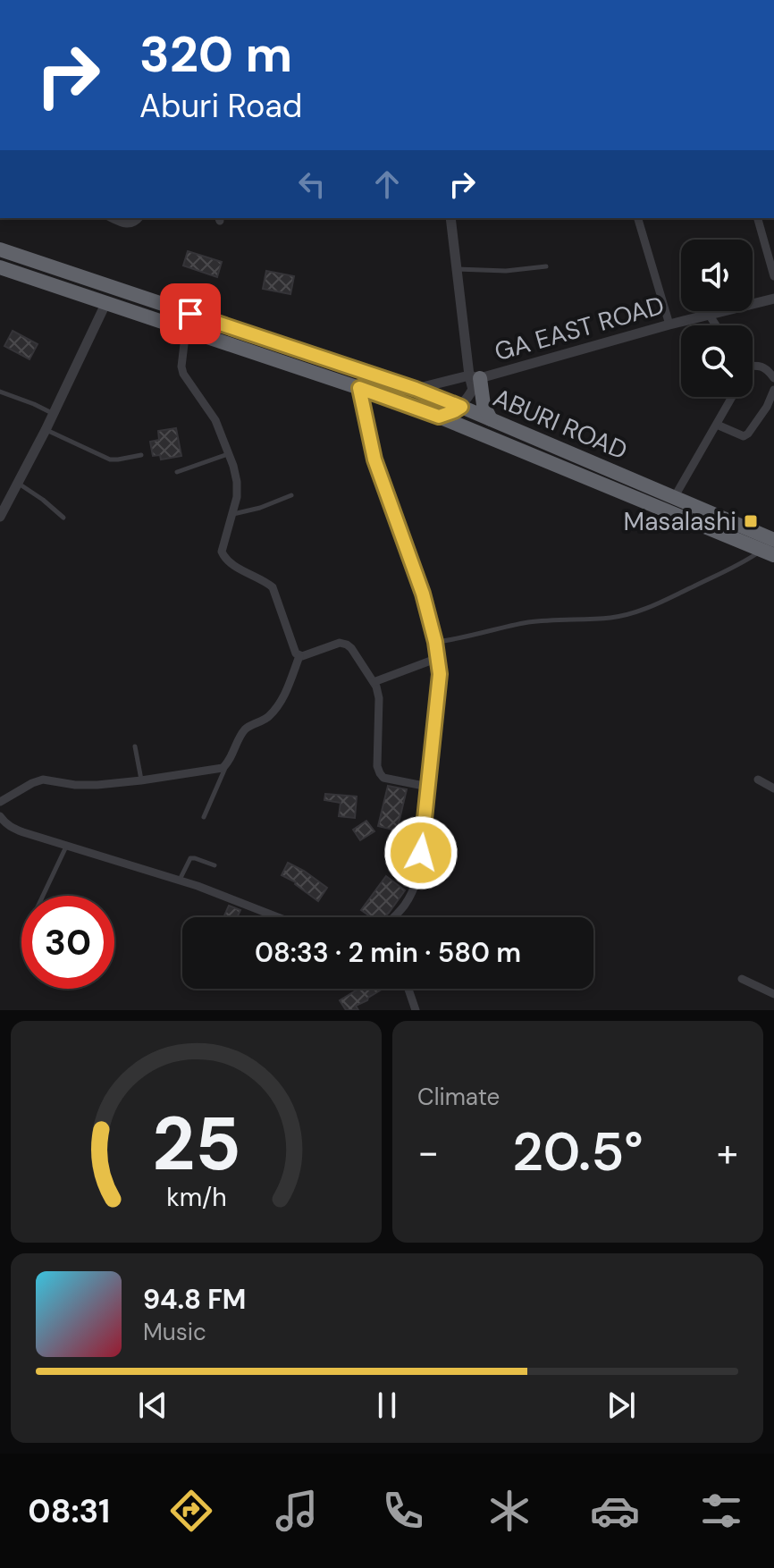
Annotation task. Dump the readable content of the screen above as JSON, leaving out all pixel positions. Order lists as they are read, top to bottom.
{
  "streets": {
    "highway": ["ABURI ROAD"],
    "street": ["GA EAST ROAD"]
  },
  "crossings": [
    ["GA EAST ROAD", "ABURI ROAD"]
  ],
  "places": {
    "transit": ["Masalashi"]
  },
  "page": {
    "turn": ["320 m", "Aburi Road"],
    "limit": "30",
    "trip": "08:33 · 2 min · 580 m",
    "tile": "Climate",
    "heat": ["−", "20.5°", "+"],
    "song": ["94.8 FM", "Music"],
    "tabs": "08:31",
    "gauge": ["25", "km/h"]
  }
}
